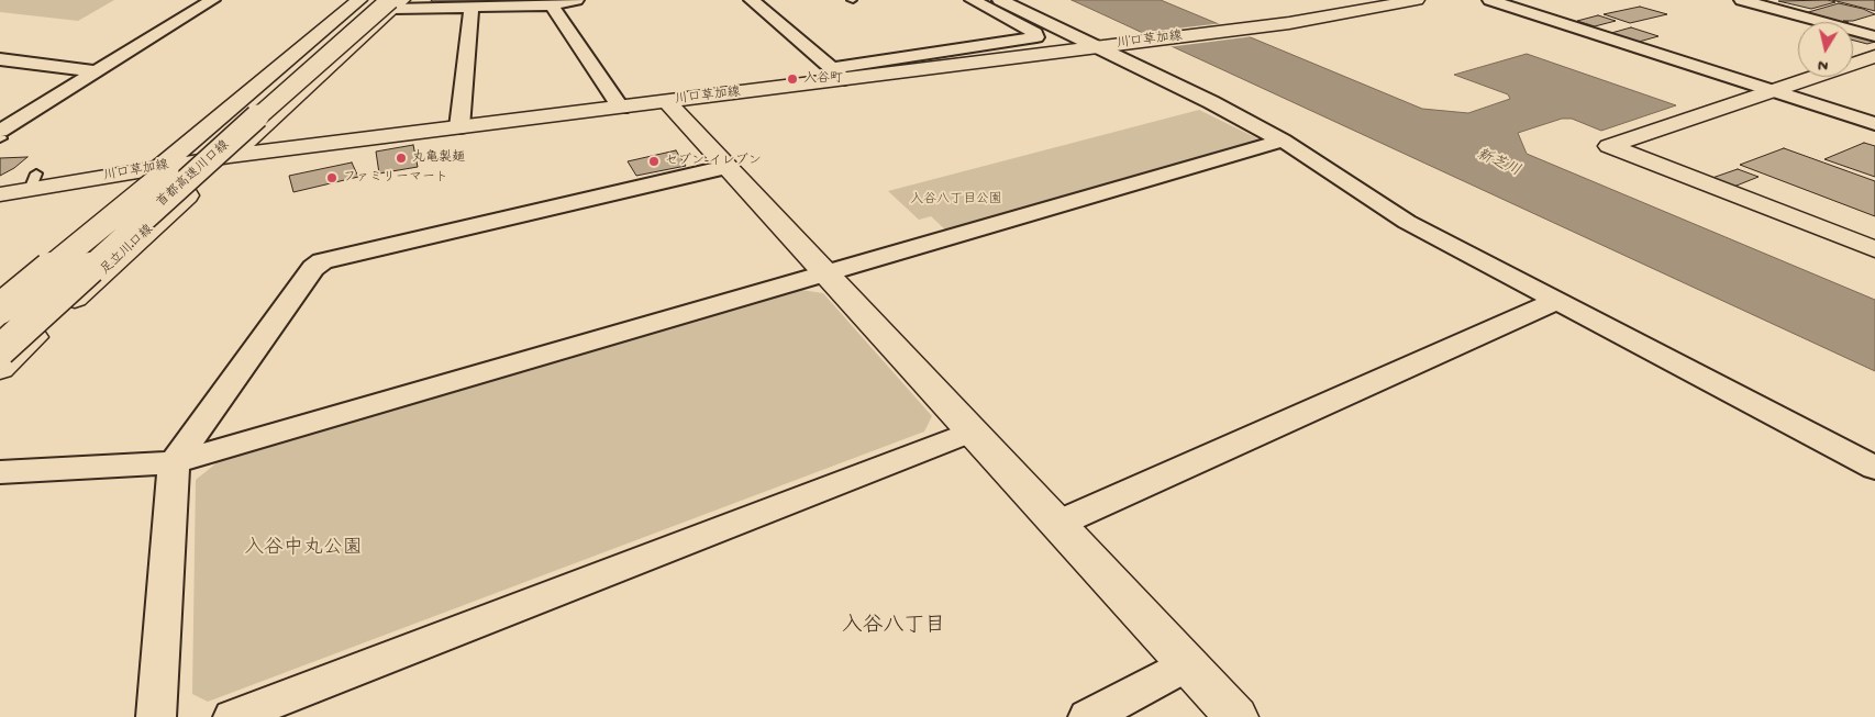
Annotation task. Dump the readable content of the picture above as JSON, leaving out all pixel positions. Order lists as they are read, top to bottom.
{
  "streets": {
    "main road": ["川口草加線", "首都高速川口線", "足立川口線"]
  },
  "crossings": [
    ["川口草加線", "足立川口線"],
    ["首都高速川口線", "足立川口線"]
  ],
  "districts": ["入谷八丁目"],
  "water": ["新芝川"],
  "parks": ["入谷八丁目公園", "入谷中丸公園"],
  "places": [
    "入谷町",
    "丸亀製麺",
    "セブン-イレブン",
    "ファミリーマート"
  ],
  "north": "bottom"
}
